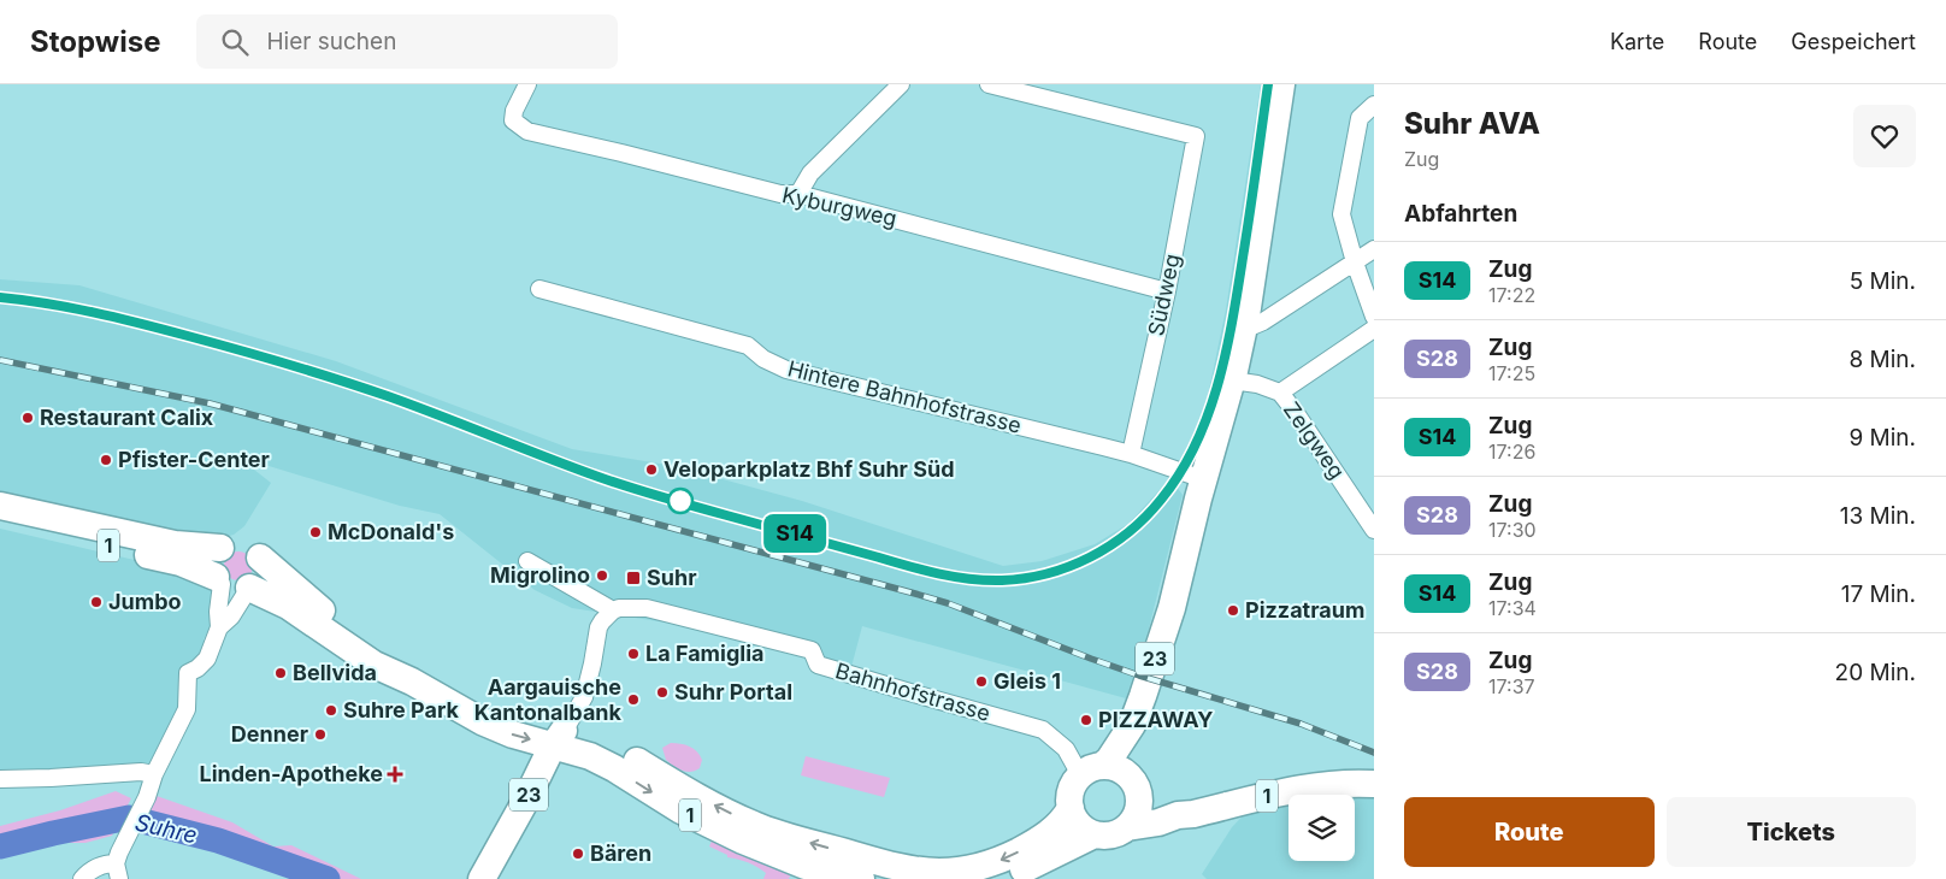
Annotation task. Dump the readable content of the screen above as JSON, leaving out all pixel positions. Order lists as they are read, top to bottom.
{
  "streets": {
    "main road": ["1", "23"],
    "street": [
      "Kyburgweg",
      "Südweg",
      "Hintere Bahnhofstrasse",
      "Zelgweg",
      "Bahnhofstrasse"
    ]
  },
  "crossings": [
    ["Kyburgweg", "Südweg"],
    ["Südweg", "Hintere Bahnhofstrasse"],
    ["Hintere Bahnhofstrasse", "23"],
    ["Zelgweg", "23"],
    ["1", "23"],
    ["1", "Bahnhofstrasse"],
    ["23", "Bahnhofstrasse"]
  ],
  "water": ["Suhre"],
  "places": {
    "other": [
      "Restaurant Calix",
      "Pfister-Center",
      "Veloparkplatz Bhf Suhr Süd",
      "McDonald's",
      "Migrolino",
      "Jumbo",
      "Pizzatraum",
      "La Famiglia",
      "Bellvida",
      "Gleis 1",
      "Suhr Portal",
      "Aargauische Kantonalbank",
      "Suhre Park",
      "PIZZAWAY",
      "Denner",
      "Bären"
    ],
    "transit": ["Suhr"],
    "health": ["Linden-Apotheke"]
  },
  "page": {
    "header": "Stopwise",
    "search": "Hier suchen",
    "nav": ["Karte", "Route", "Gespeichert"],
    "on_map": "S14",
    "heading": [
      ["Suhr AVA", "Zug"],
      "Abfahrten"
    ],
    "list": [
      {
        "mark": "S14",
        "name": "Zug",
        "note": "17:22",
        "value": "5 Min."
      },
      {
        "mark": "S28",
        "name": "Zug",
        "note": "17:25",
        "value": "8 Min."
      },
      {
        "mark": "S14",
        "name": "Zug",
        "note": "17:26",
        "value": "9 Min."
      },
      {
        "mark": "S28",
        "name": "Zug",
        "note": "17:30",
        "value": "13 Min."
      },
      {
        "mark": "S14",
        "name": "Zug",
        "note": "17:34",
        "value": "17 Min."
      },
      {
        "mark": "S28",
        "name": "Zug",
        "note": "17:37",
        "value": "20 Min."
      }
    ],
    "buttons": ["Route", "Tickets"]
  }
}
